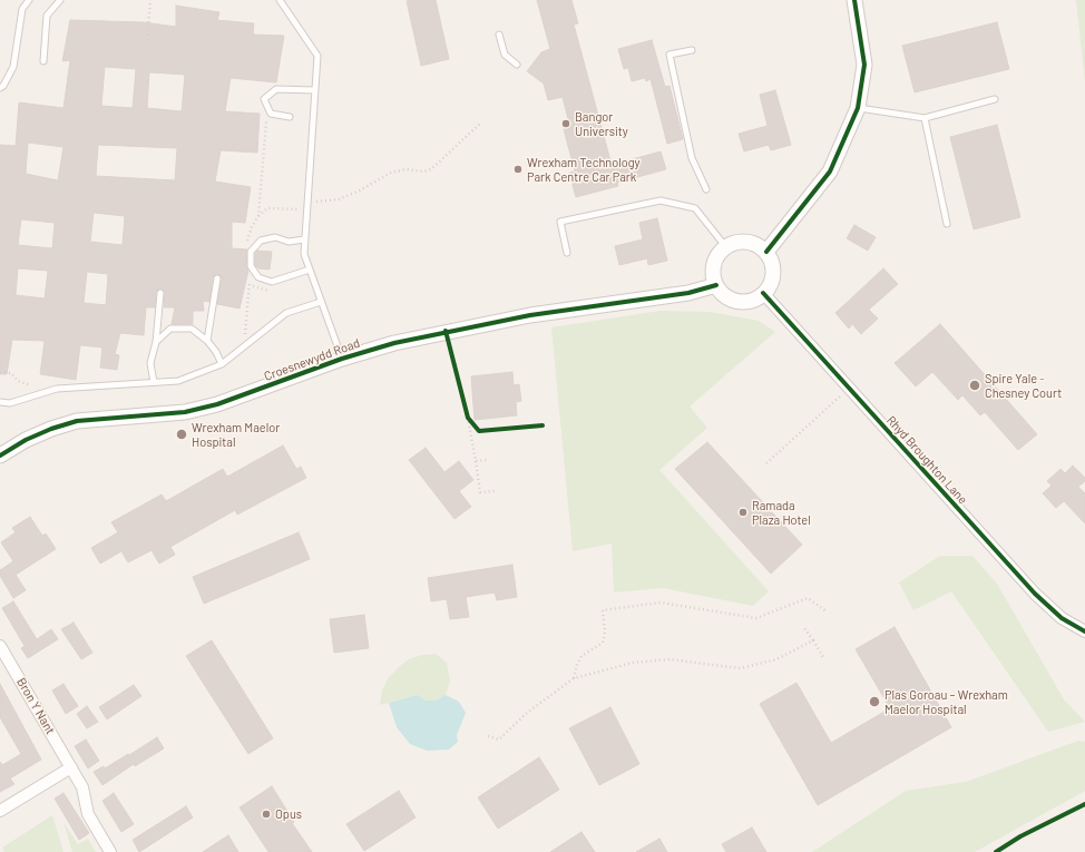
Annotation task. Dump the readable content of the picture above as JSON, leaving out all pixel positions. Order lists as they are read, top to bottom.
{
  "streets": {
    "street": ["Croesnewydd Road", "Rhyd Broughton Lane", "Bron Y Nant"]
  },
  "crossings": [
    ["Croesnewydd Road", "Rhyd Broughton Lane"]
  ],
  "places": [
    "Bangor University",
    "Wrexham Technology Park Centre Car Park",
    "Spire Yale - Chesney Court",
    "Wrexham Maelor Hospital",
    "Ramada Plaza Hotel",
    "Plas Goroau – Wrexham Maelor Hospital",
    "Opus"
  ]
}
